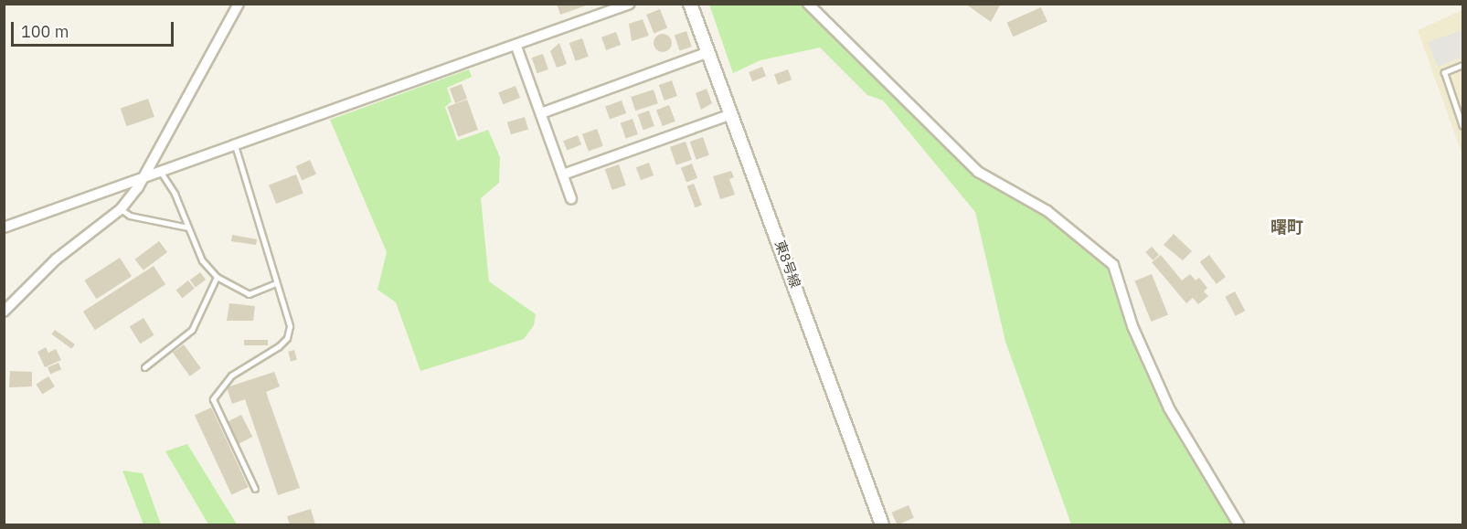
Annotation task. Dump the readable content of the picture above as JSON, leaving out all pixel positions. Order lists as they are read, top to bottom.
{
  "streets": {
    "street": ["東8号線"]
  },
  "districts": ["曙町"],
  "scale_bar": "100 m"
}
